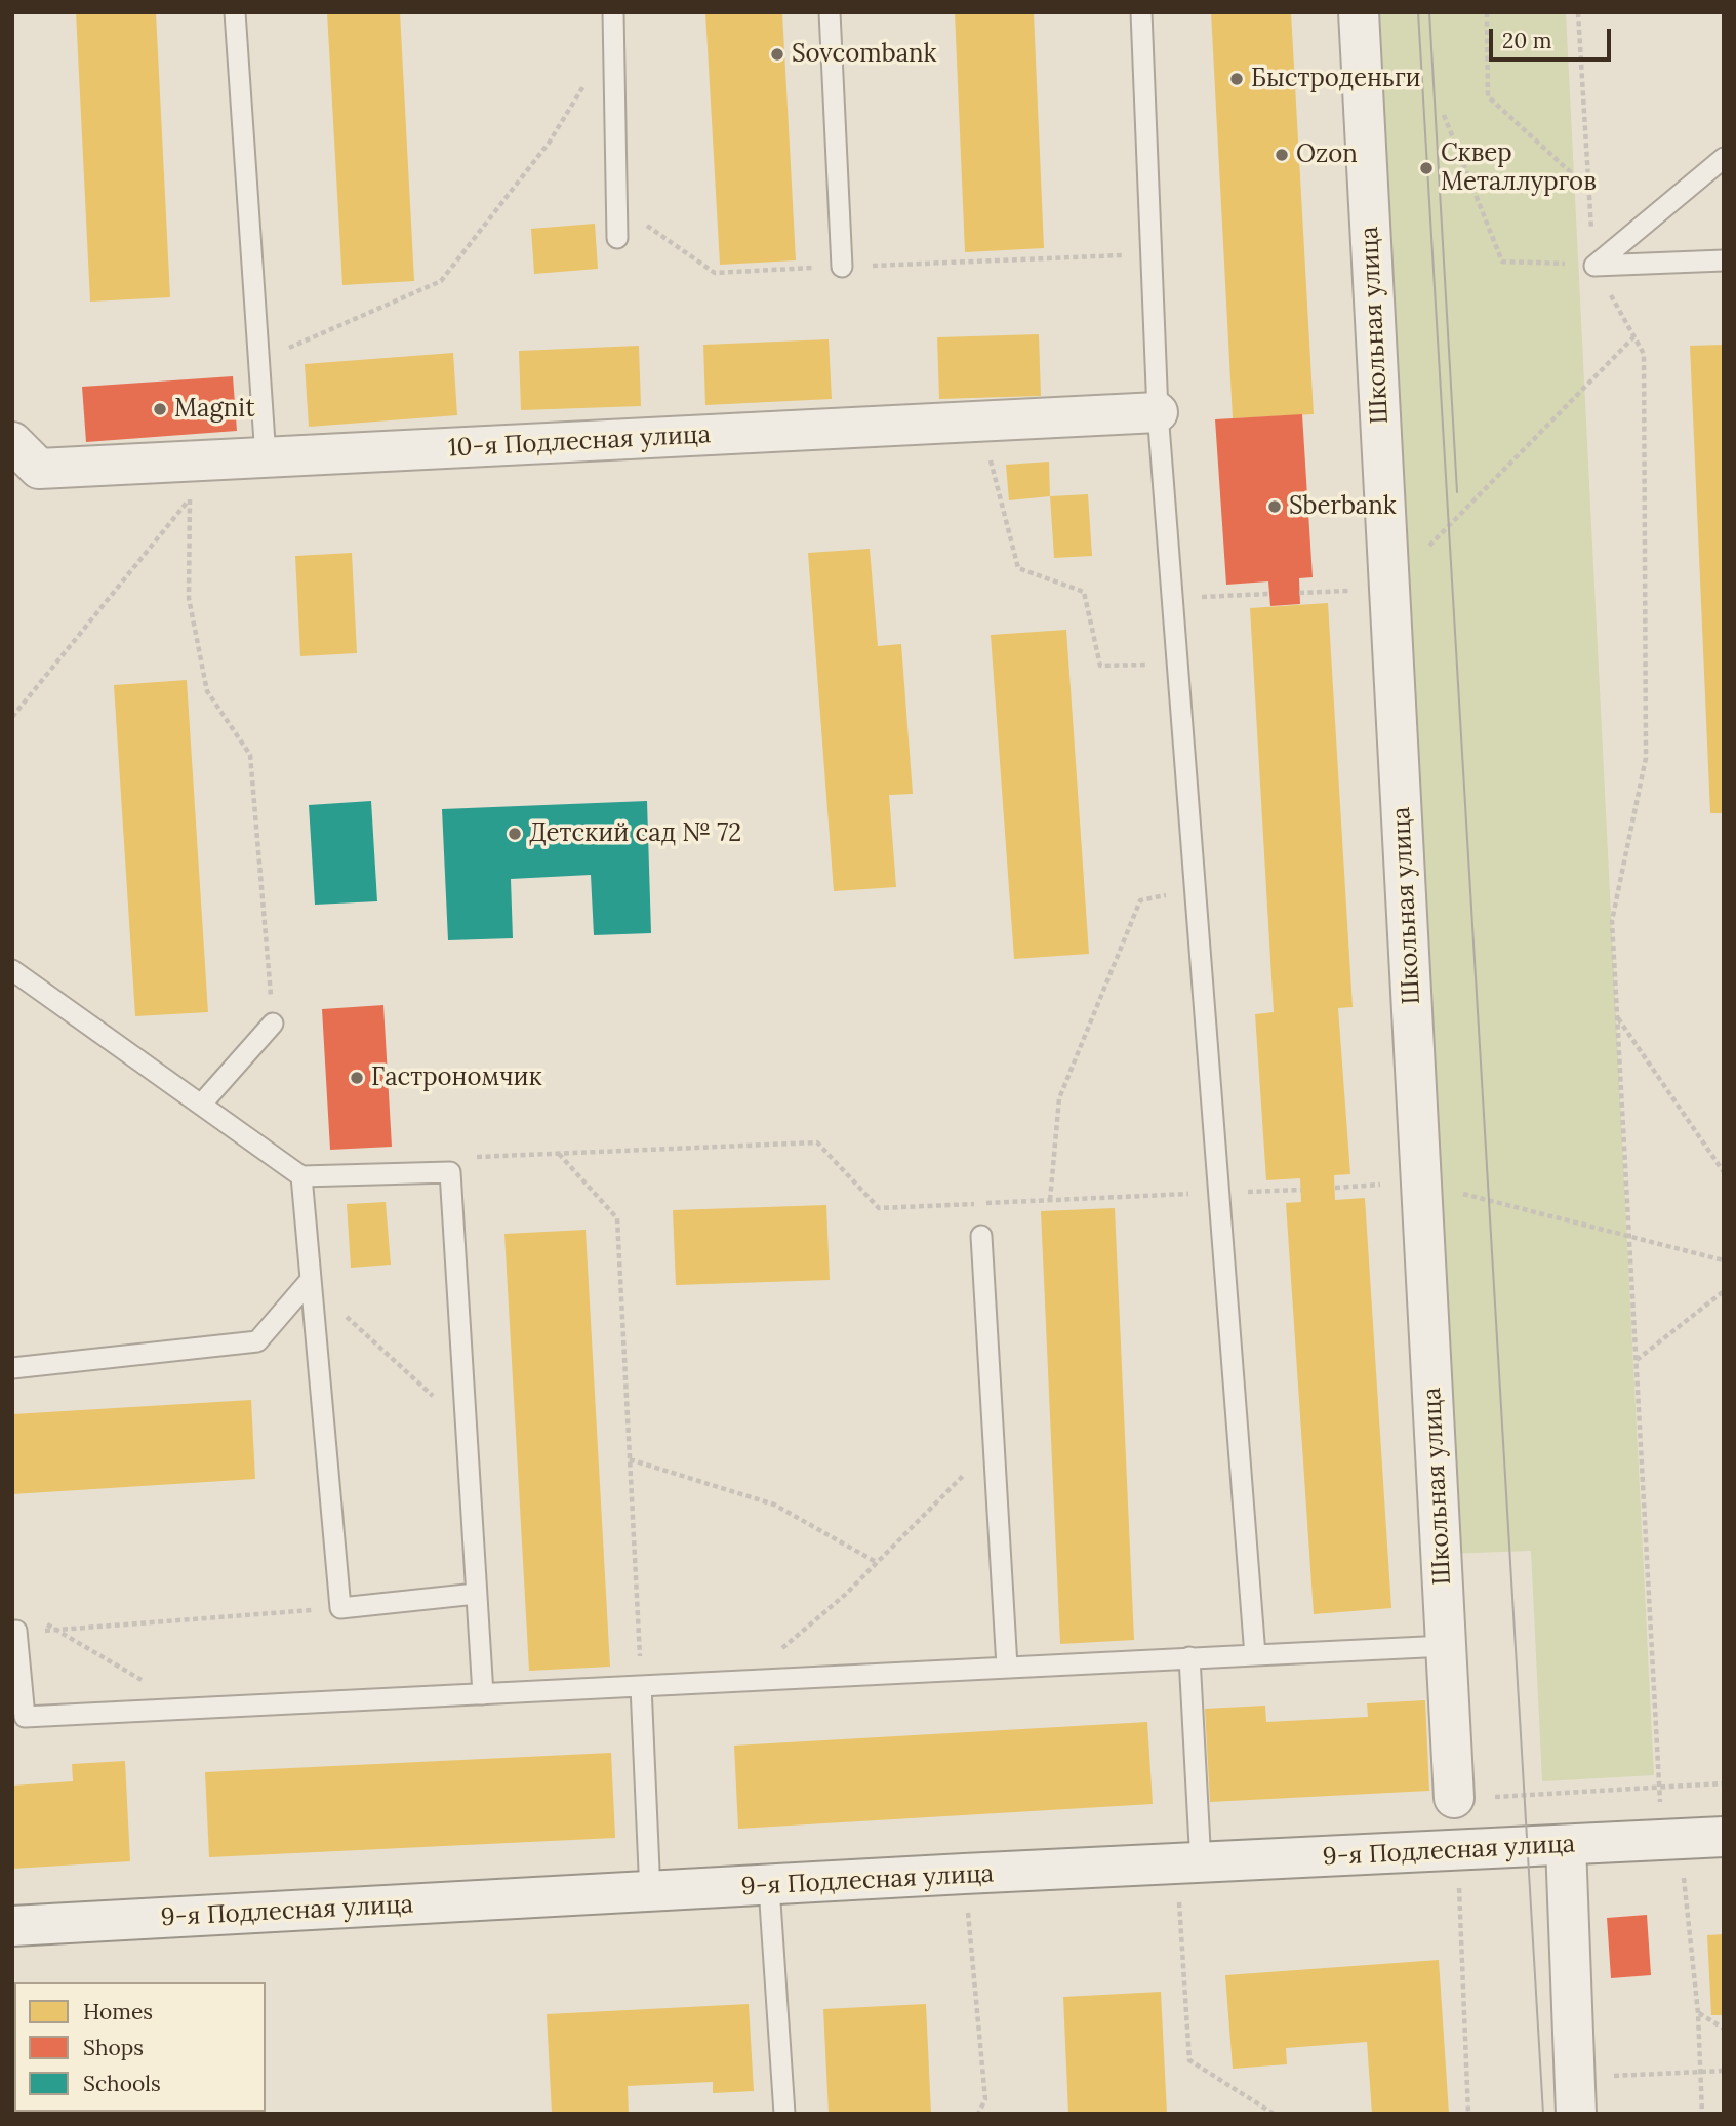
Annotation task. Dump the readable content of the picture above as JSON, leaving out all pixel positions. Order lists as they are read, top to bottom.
{
  "streets": {
    "street": ["Школьная улица", "10-я Подлесная улица", "9-я Подлесная улица"]
  },
  "places": [
    "Sovcombank",
    "Быстроденьги",
    "Ozon",
    "Сквер Металлургов",
    "Magnit",
    "Sberbank",
    "Детский сад № 72",
    "Гастрономчик"
  ],
  "legend": ["Homes", "Shops", "Schools"],
  "scale_bar": "20 m"
}
